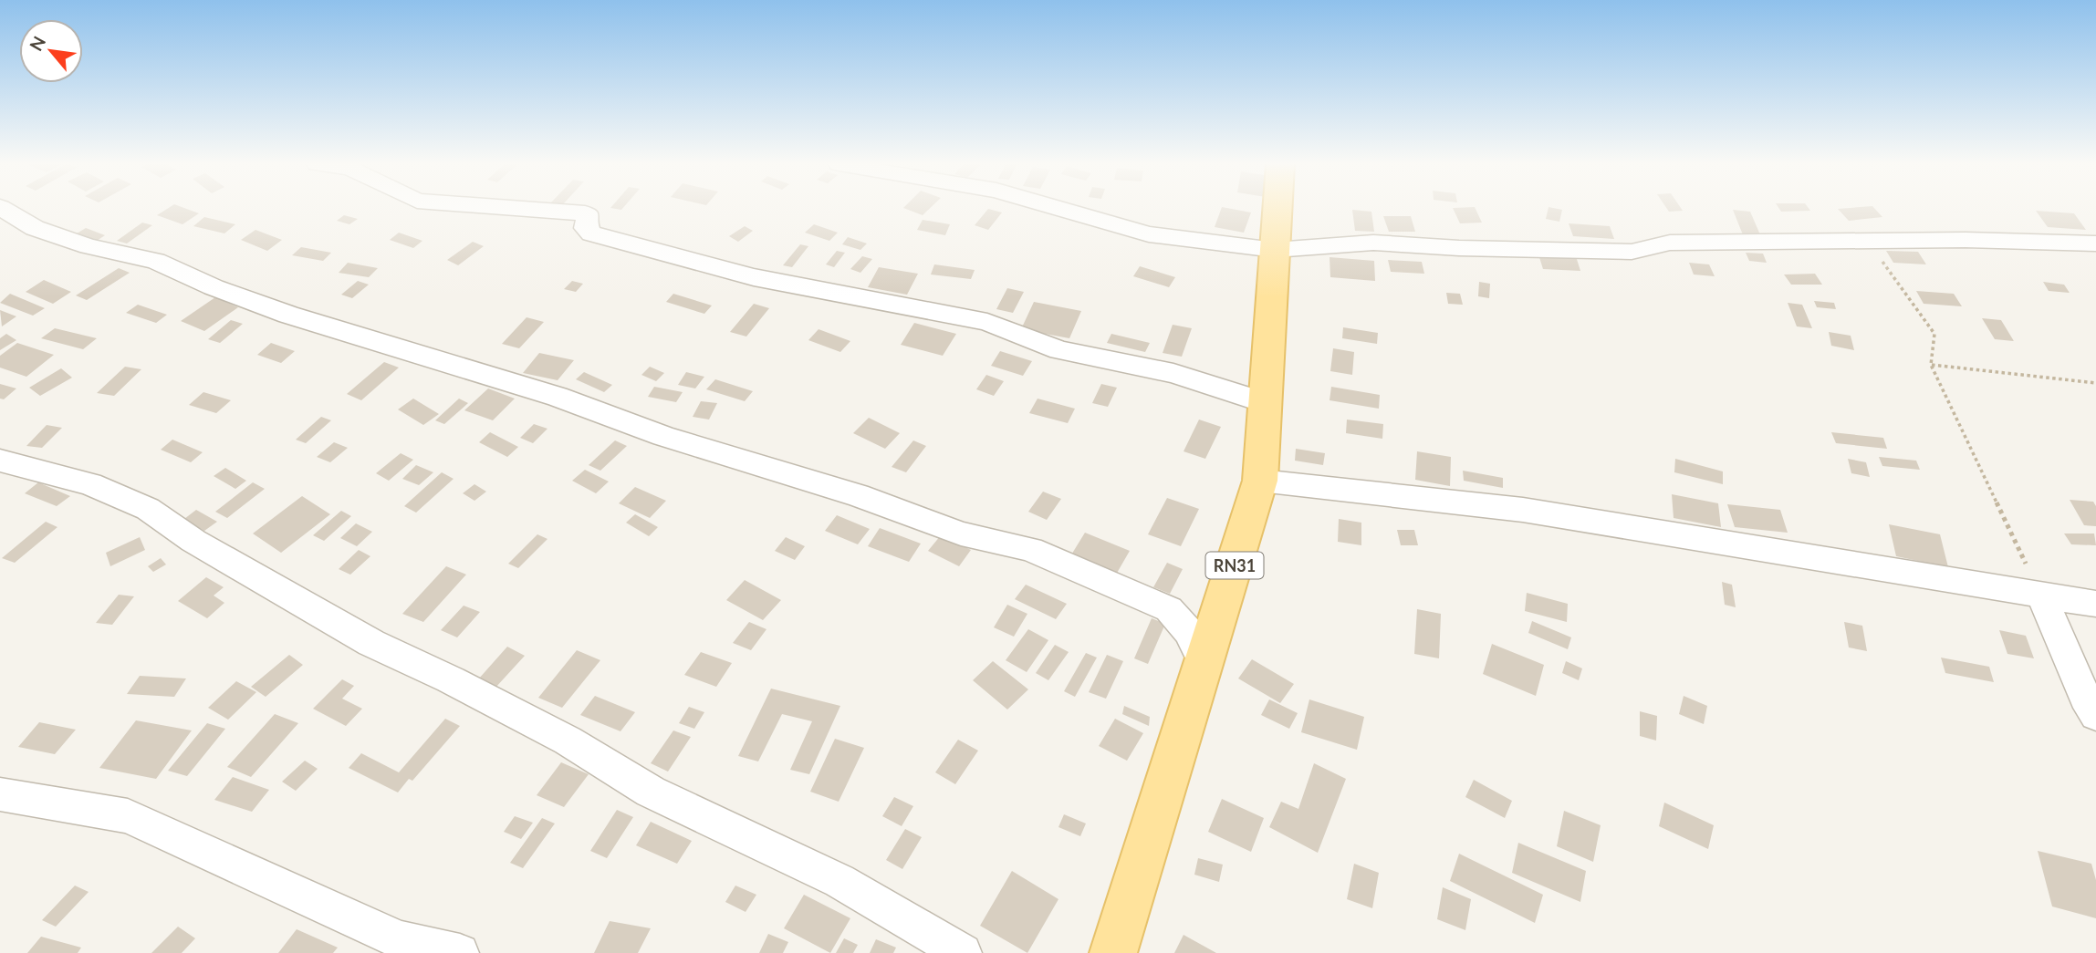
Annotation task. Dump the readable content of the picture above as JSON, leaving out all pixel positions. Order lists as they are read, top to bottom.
{
  "streets": {
    "main road": ["RN31"]
  },
  "north": "top left"
}
